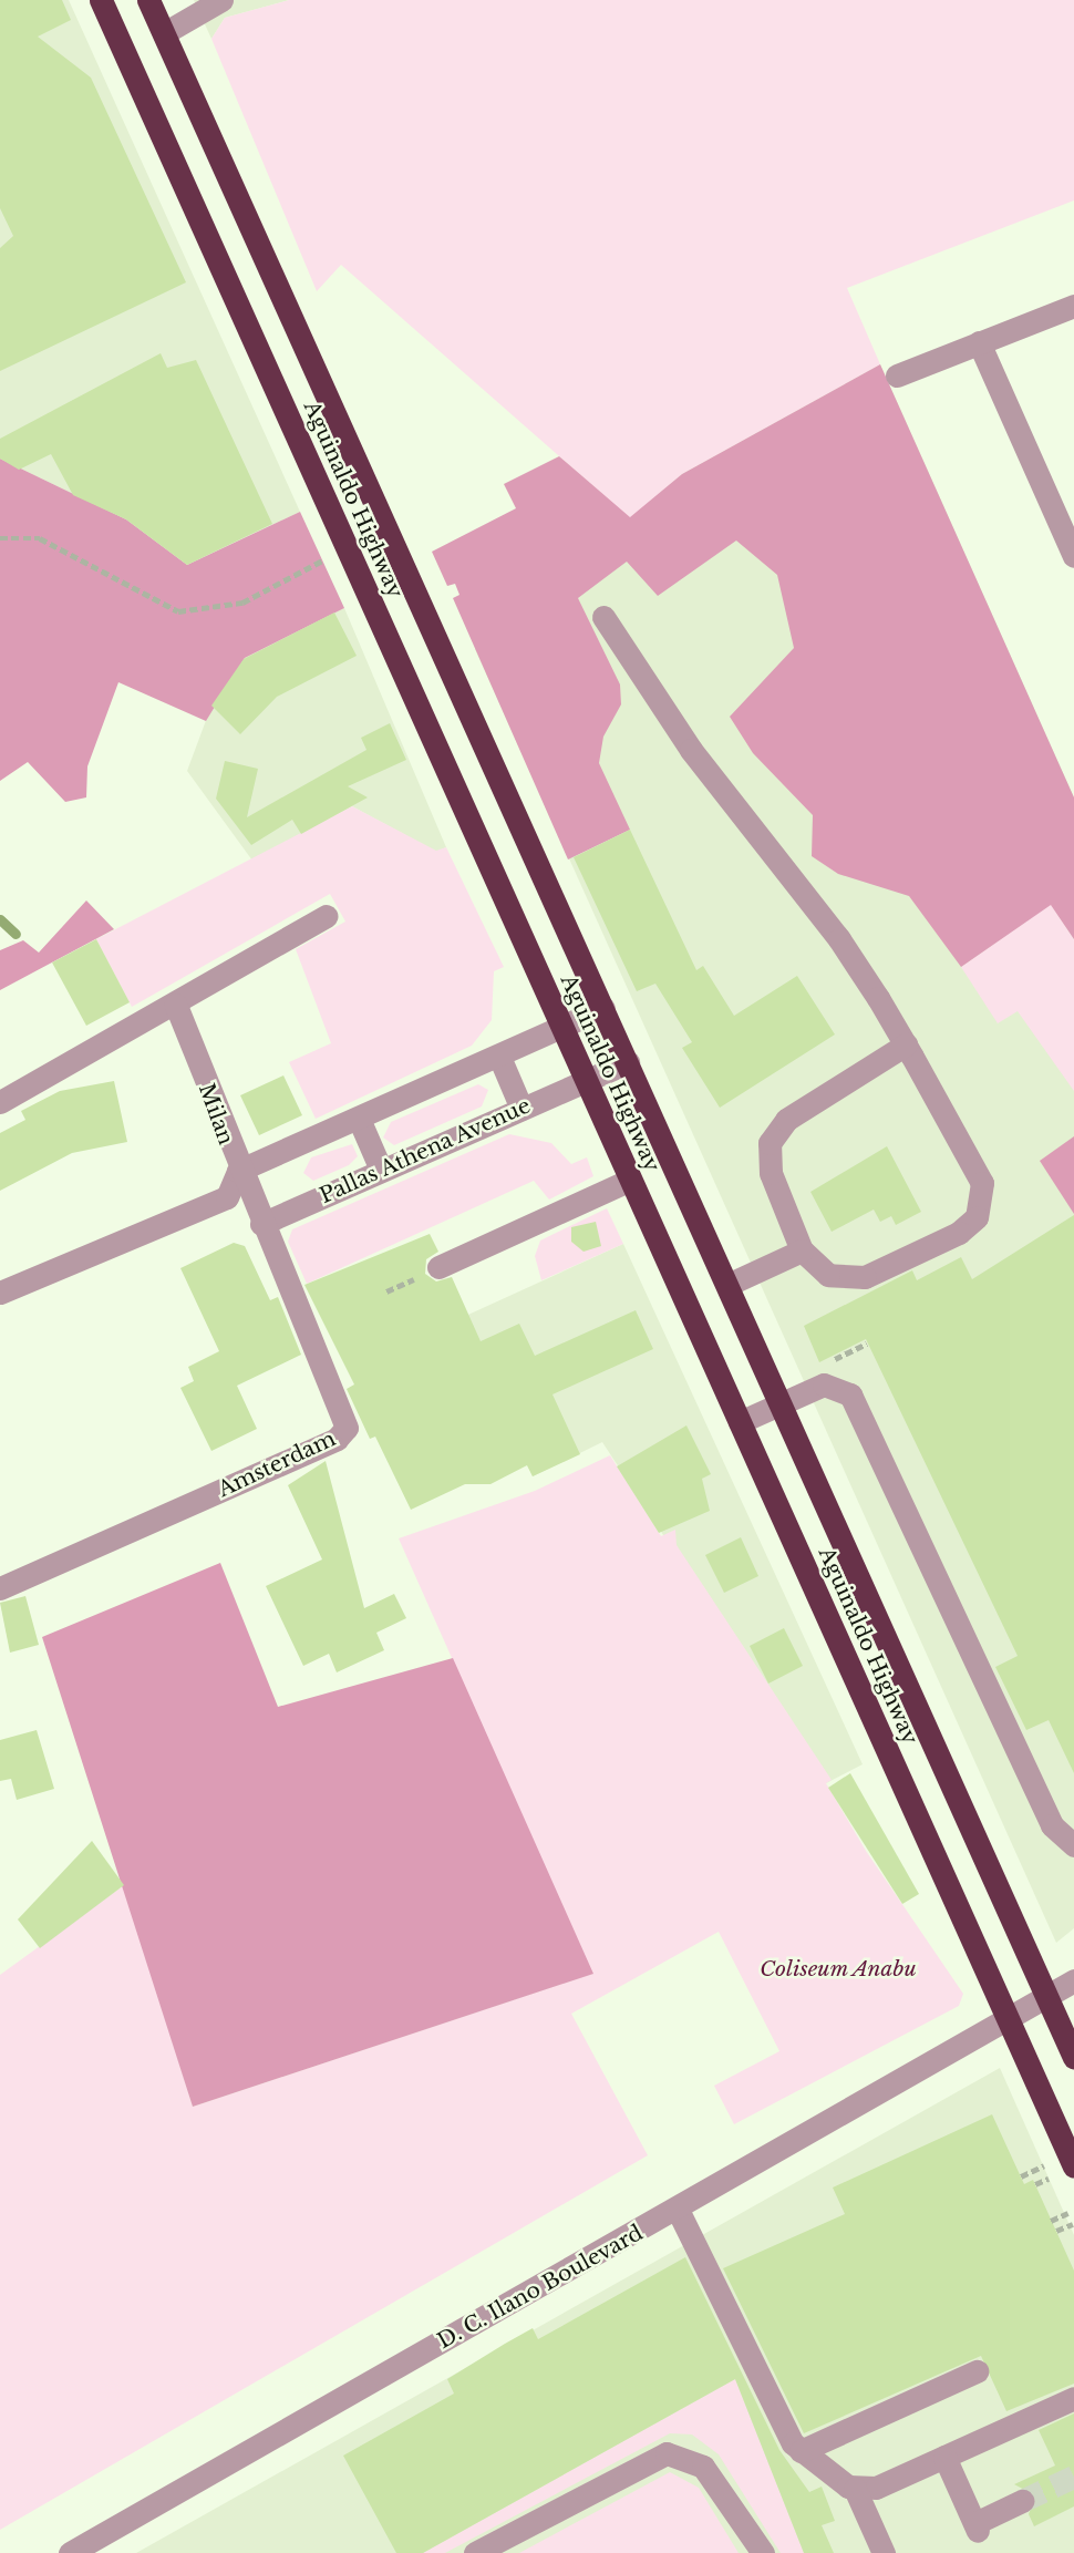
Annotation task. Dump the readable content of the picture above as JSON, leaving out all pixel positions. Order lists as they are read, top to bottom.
{
  "streets": {
    "highway": ["Aguinaldo Highway"],
    "street": [
      "Milan",
      "Pallas Athena Avenue",
      "Amsterdam",
      "D. C. Ilano Boulevard"
    ]
  },
  "crossings": [
    ["Aguinaldo Highway", "Pallas Athena Avenue"],
    ["Aguinaldo Highway", "D. C. Ilano Boulevard"],
    ["Milan", "Pallas Athena Avenue"],
    ["Milan", "Amsterdam"],
    ["Pallas Athena Avenue", "Amsterdam"]
  ],
  "parks": ["Coliseum Anabu"]
}
